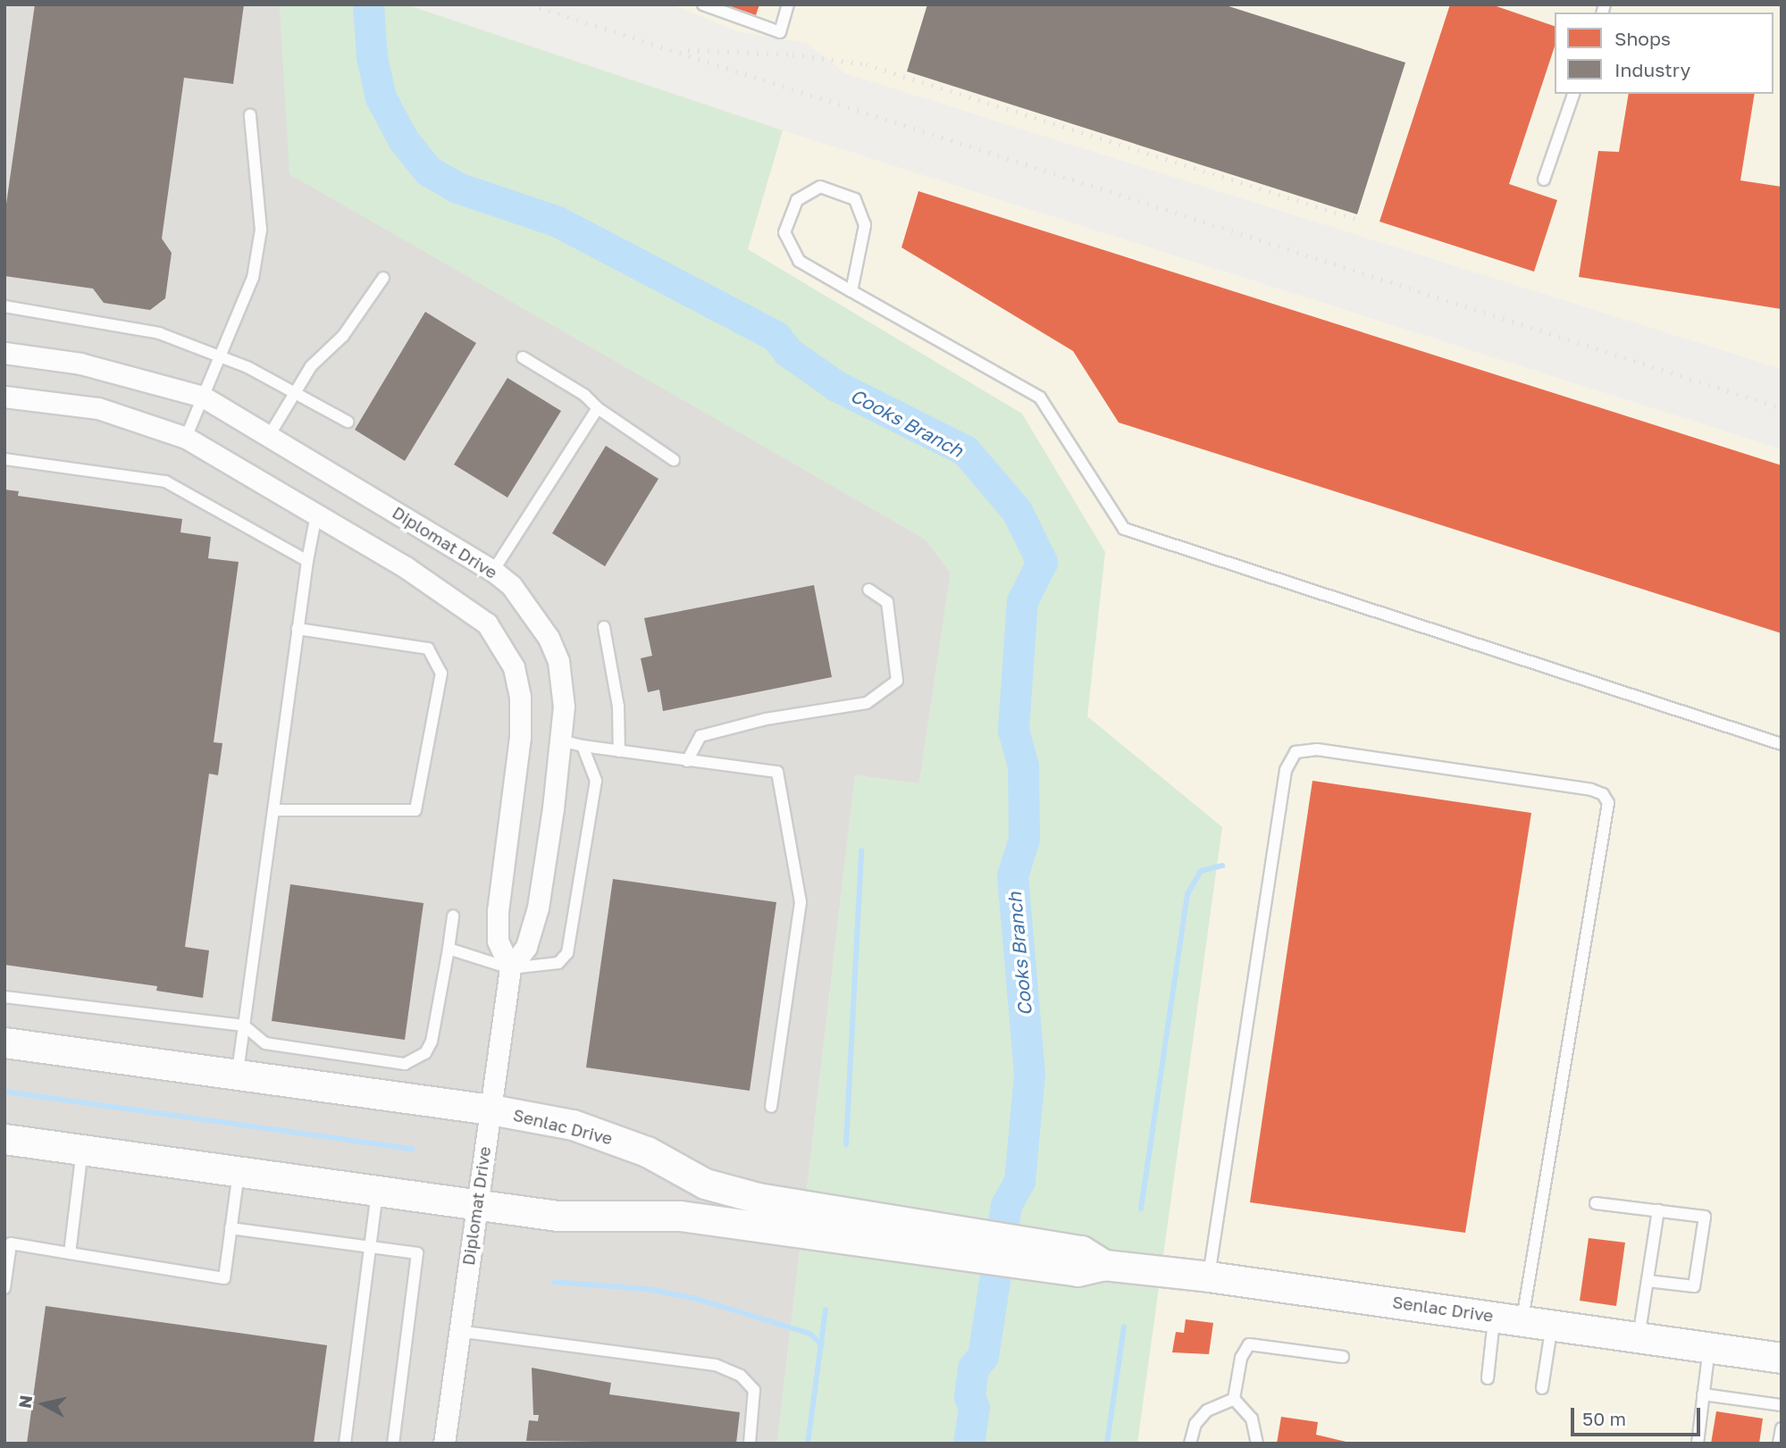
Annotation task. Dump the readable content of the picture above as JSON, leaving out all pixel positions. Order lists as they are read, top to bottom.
{
  "streets": {
    "street": ["Diplomat Drive", "Senlac Drive"]
  },
  "crossings": [
    ["Diplomat Drive", "Senlac Drive"]
  ],
  "water": ["Cooks Branch"],
  "legend": ["Shops", "Industry"],
  "scale_bar": "50 m",
  "north": "left"
}
